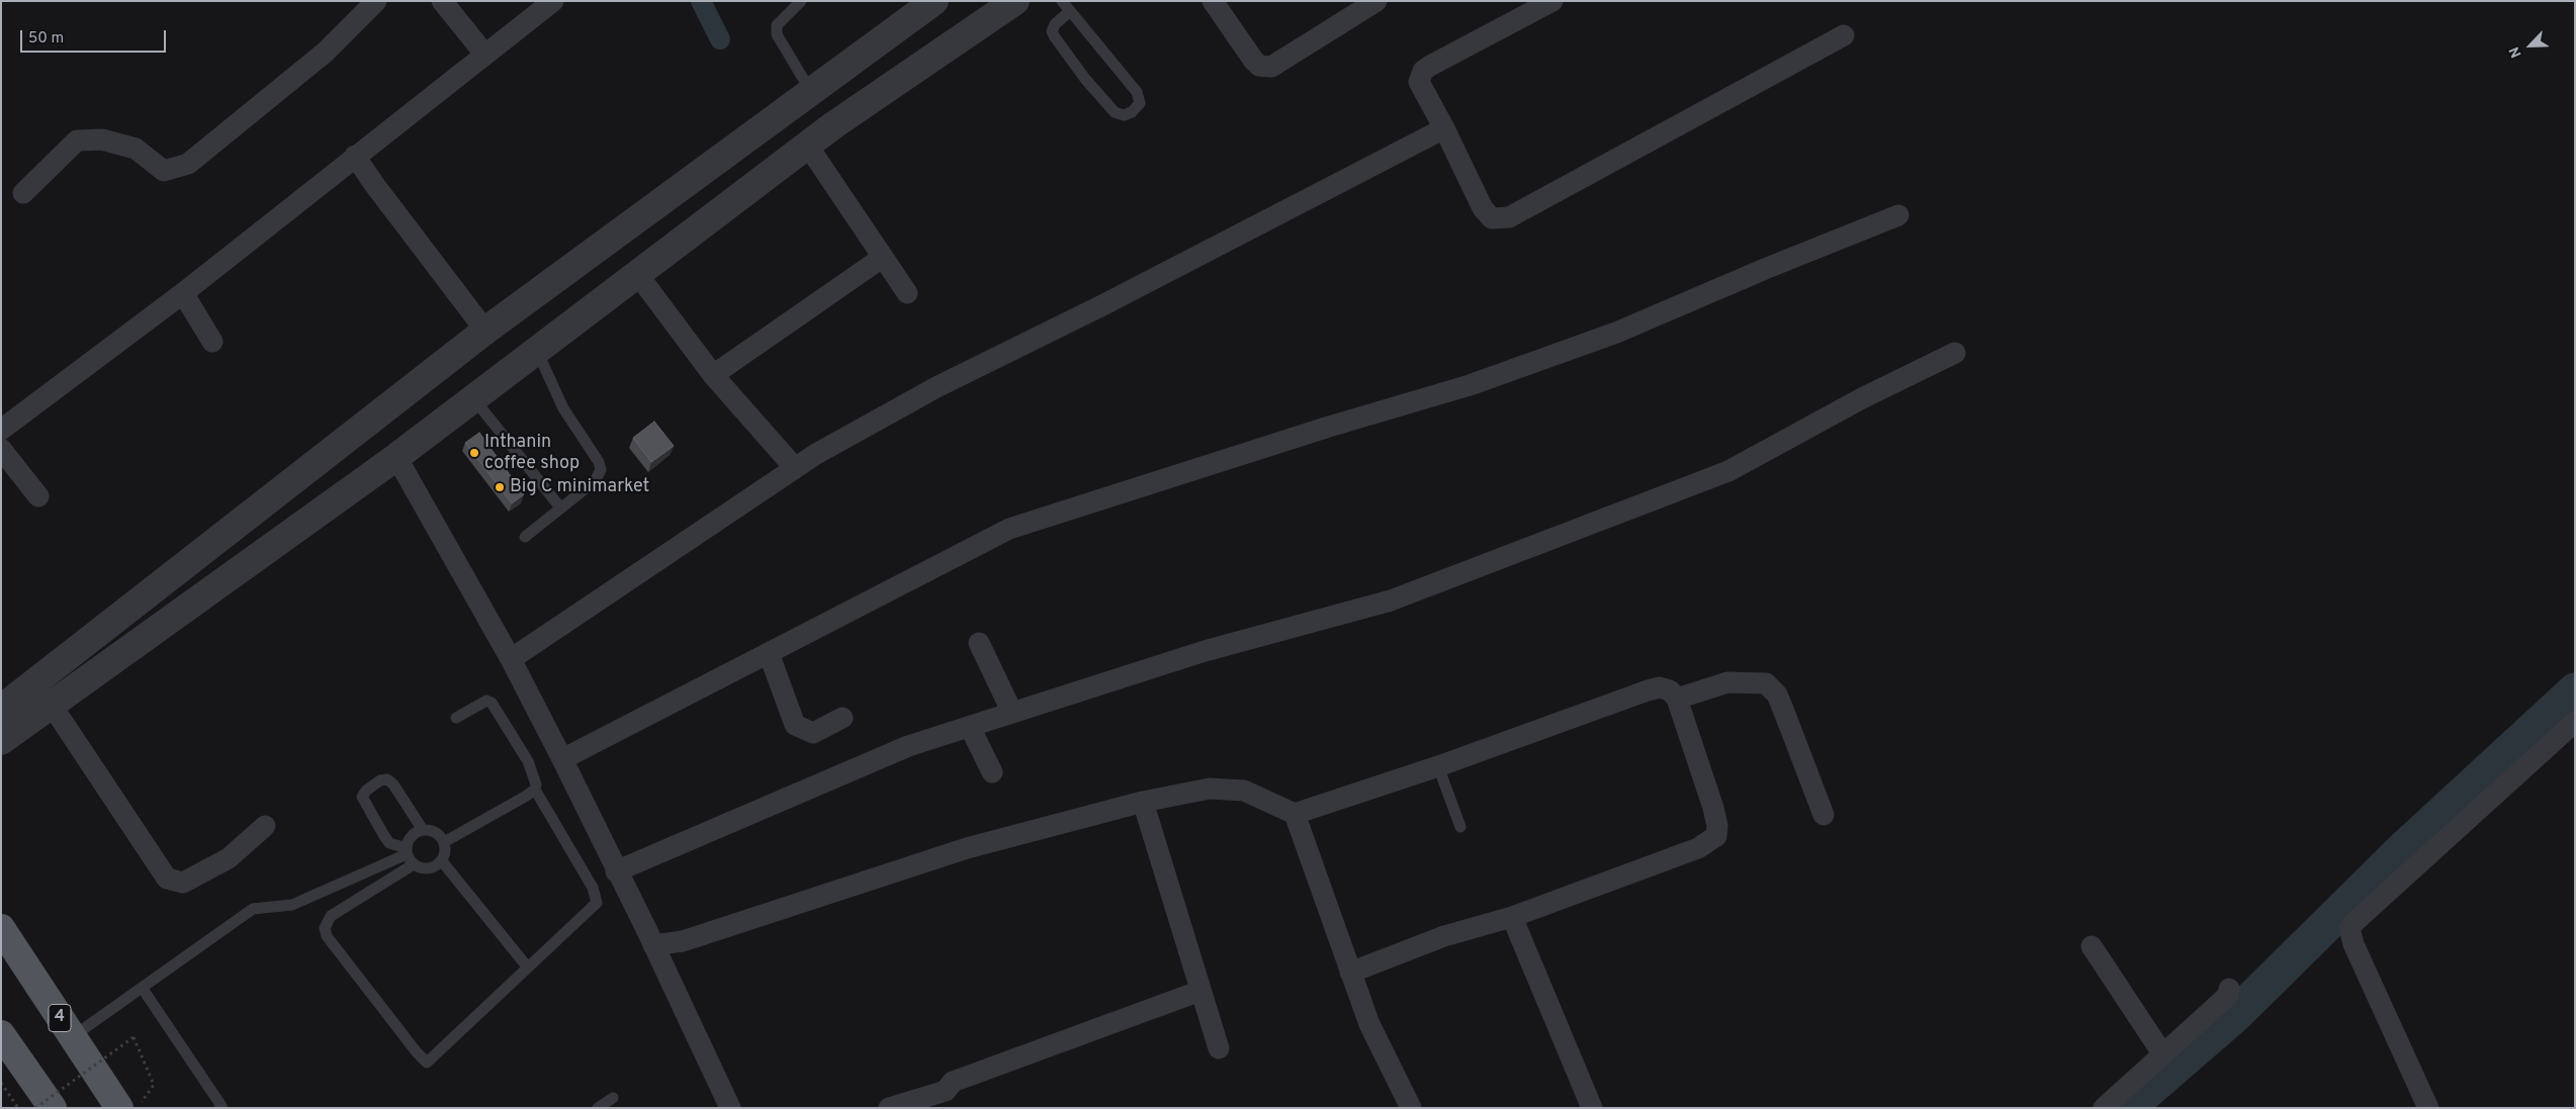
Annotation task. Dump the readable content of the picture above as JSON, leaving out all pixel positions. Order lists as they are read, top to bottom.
{
  "streets": {
    "main road": ["4"]
  },
  "places": ["Inthanin coffee shop", "Big C minimarket"],
  "scale_bar": "50 m",
  "north": "bottom left"
}
